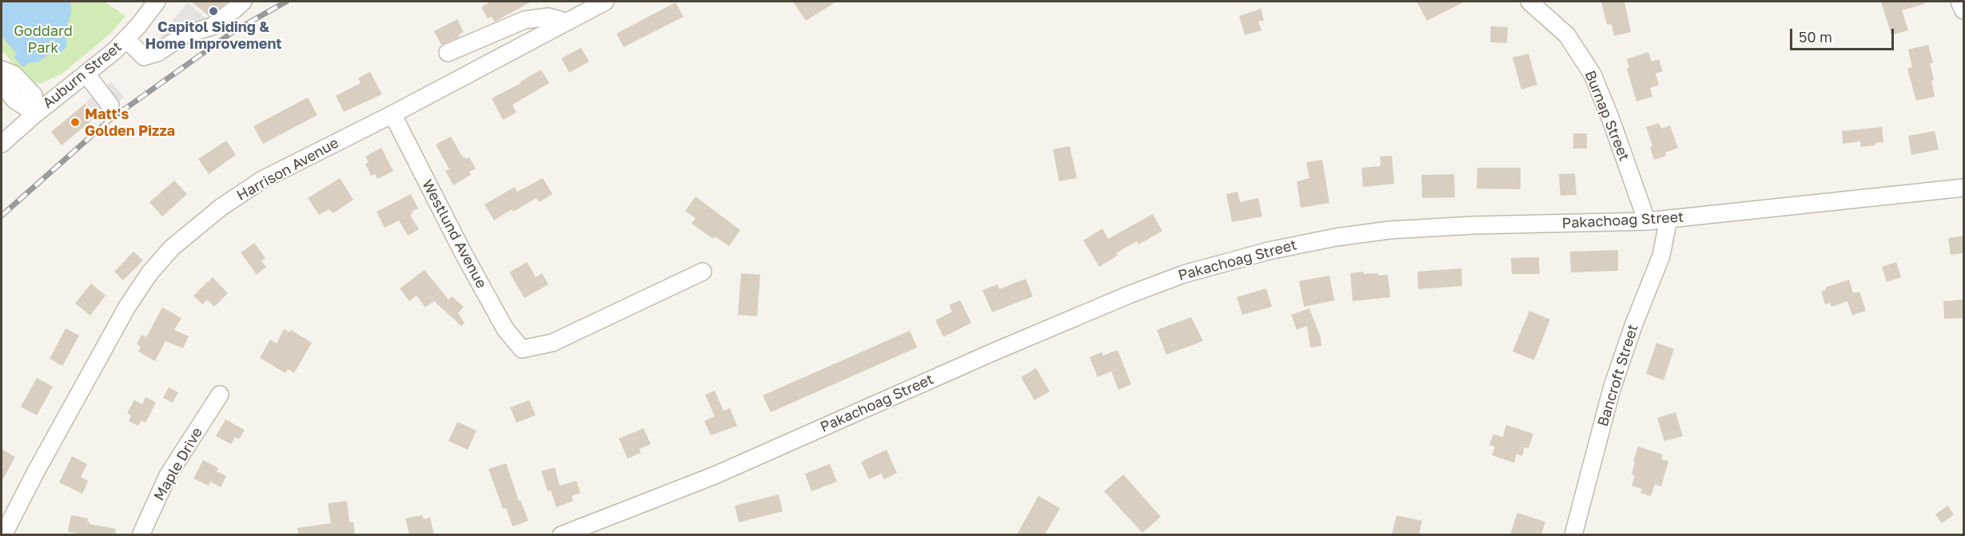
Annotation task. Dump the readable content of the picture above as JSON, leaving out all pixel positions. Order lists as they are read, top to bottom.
{
  "streets": {
    "street": [
      "Auburn Street",
      "Burnap Street",
      "Harrison Avenue",
      "Pakachoag Street",
      "Westlund Avenue",
      "Bancroft Street",
      "Maple Drive"
    ]
  },
  "crossings": [
    ["Burnap Street", "Pakachoag Street"],
    ["Harrison Avenue", "Westlund Avenue"],
    ["Pakachoag Street", "Bancroft Street"]
  ],
  "parks": ["Goddard Park"],
  "places": ["Capitol Siding & Home Improvement", "Matt's Golden Pizza"],
  "scale_bar": "50 m"
}
